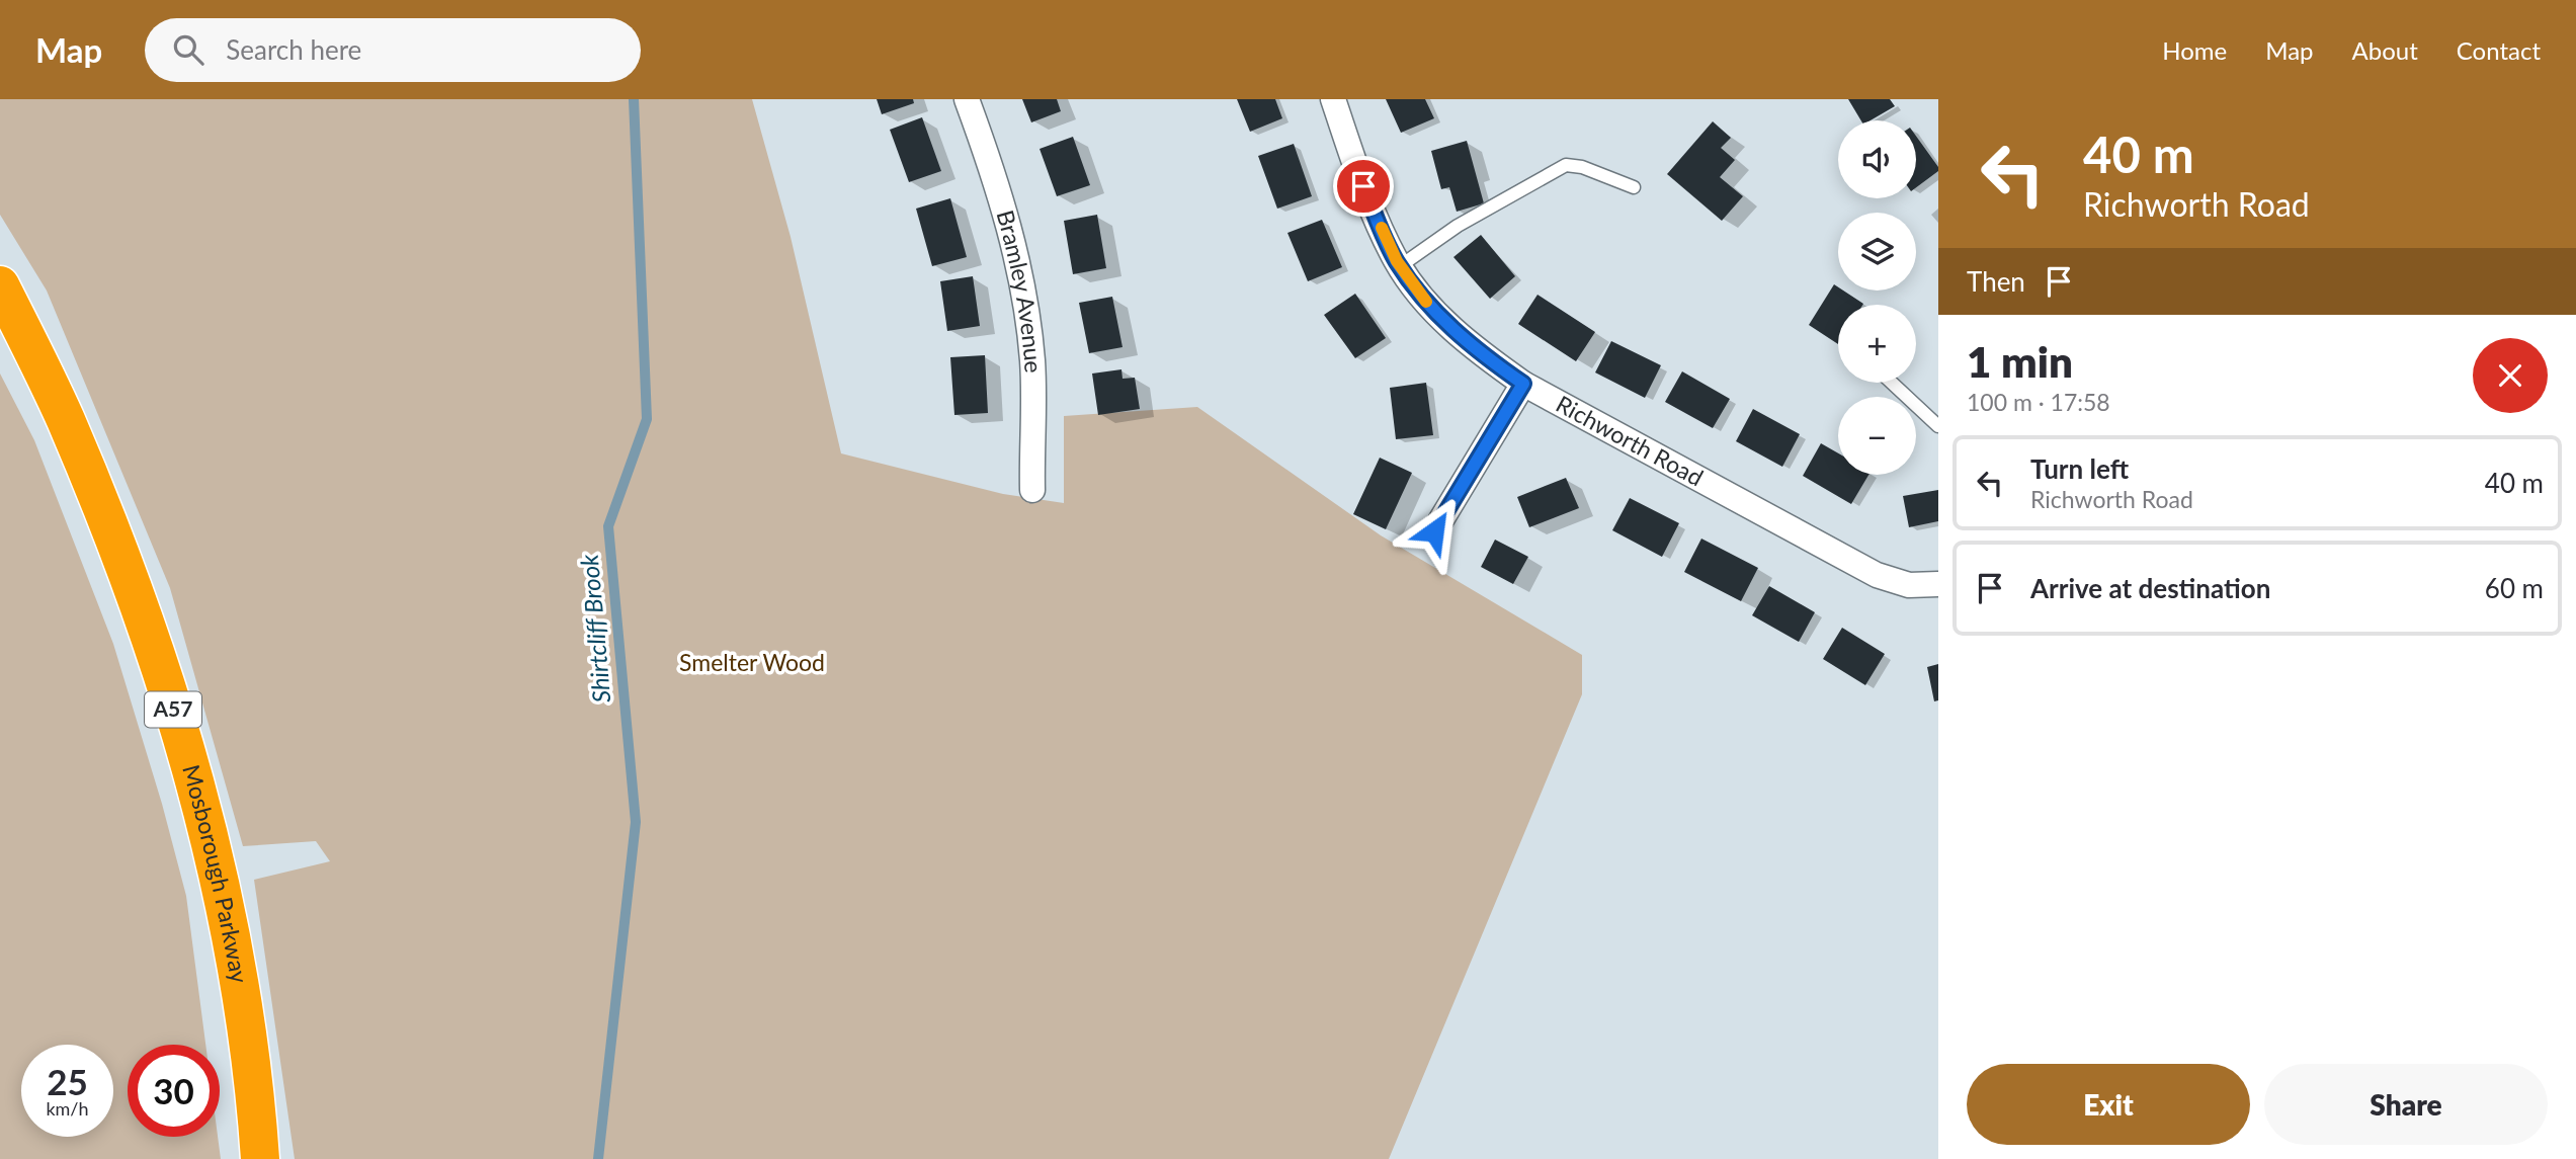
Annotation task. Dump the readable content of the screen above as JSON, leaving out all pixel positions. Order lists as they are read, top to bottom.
{
  "streets": {
    "highway": ["A57", "Mosborough Parkway"],
    "street": ["Bramley Avenue", "Richworth Road"]
  },
  "water": ["Shirtcliff Brook"],
  "parks": ["Smelter Wood"],
  "page": {
    "header": "Map",
    "search": "Search here",
    "nav": [
      "Home",
      "Map",
      "About",
      "Contact"
    ],
    "turn": ["40 m", "Richworth Road"],
    "map_buttons": ["+", "−"],
    "then": "Then",
    "heading": ["1 min", "100 m · 17:58"],
    "list": [
      {
        "name": "Turn left",
        "note": "Richworth Road",
        "value": "40 m"
      },
      {
        "name": "Arrive at destination",
        "value": "60 m"
      }
    ],
    "speed": "25 km/h",
    "limit": "30",
    "buttons": ["Exit", "Share"]
  }
}
